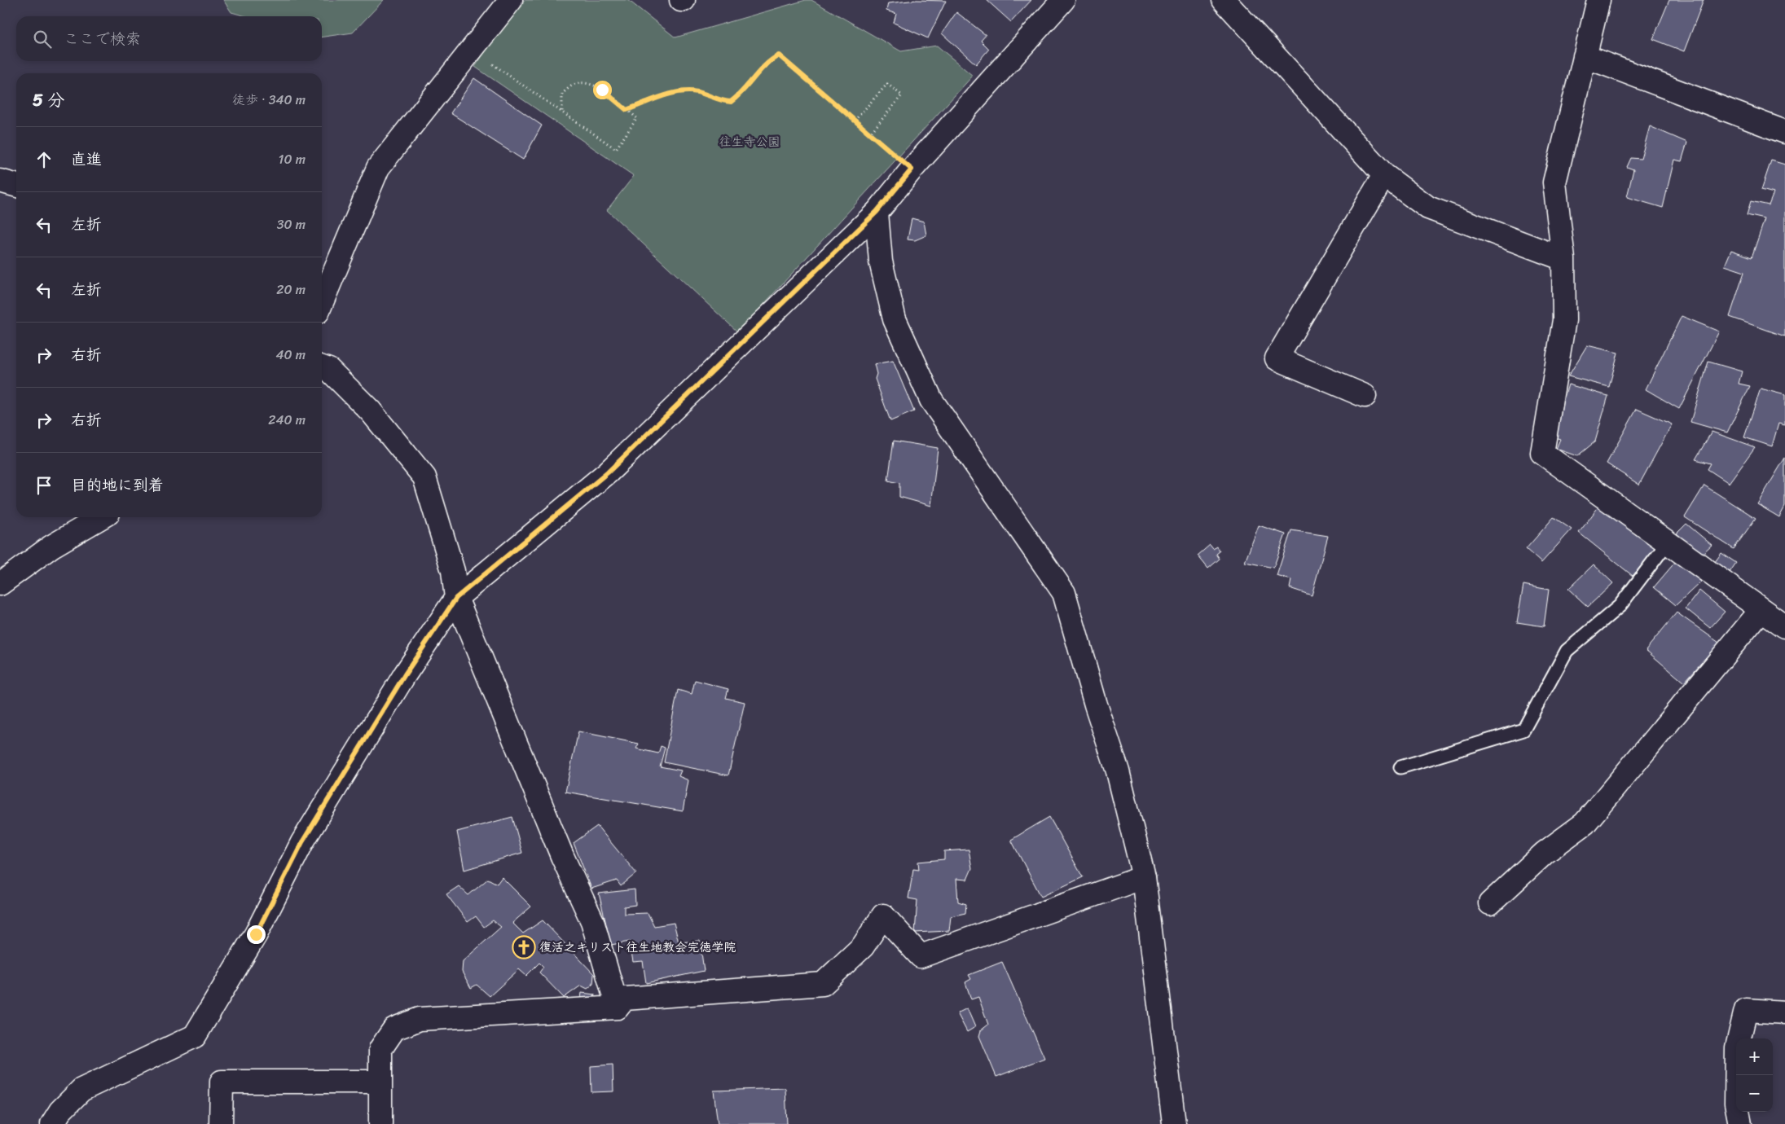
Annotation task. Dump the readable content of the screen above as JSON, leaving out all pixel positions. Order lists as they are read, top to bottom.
{
  "parks": ["往生寺公園"],
  "places": {
    "church": ["復活之キリスト往生地教会完徳学院"]
  },
  "page": {
    "search": "ここで検索",
    "heading": ["5 分", "徒歩 · 340 m"],
    "list": [
      ["直進", "10 m"],
      ["左折", "30 m"],
      ["左折", "20 m"],
      ["右折", "40 m"],
      ["右折", "240 m"],
      "目的地に到着"
    ],
    "map_buttons": ["+", "−"]
  }
}
